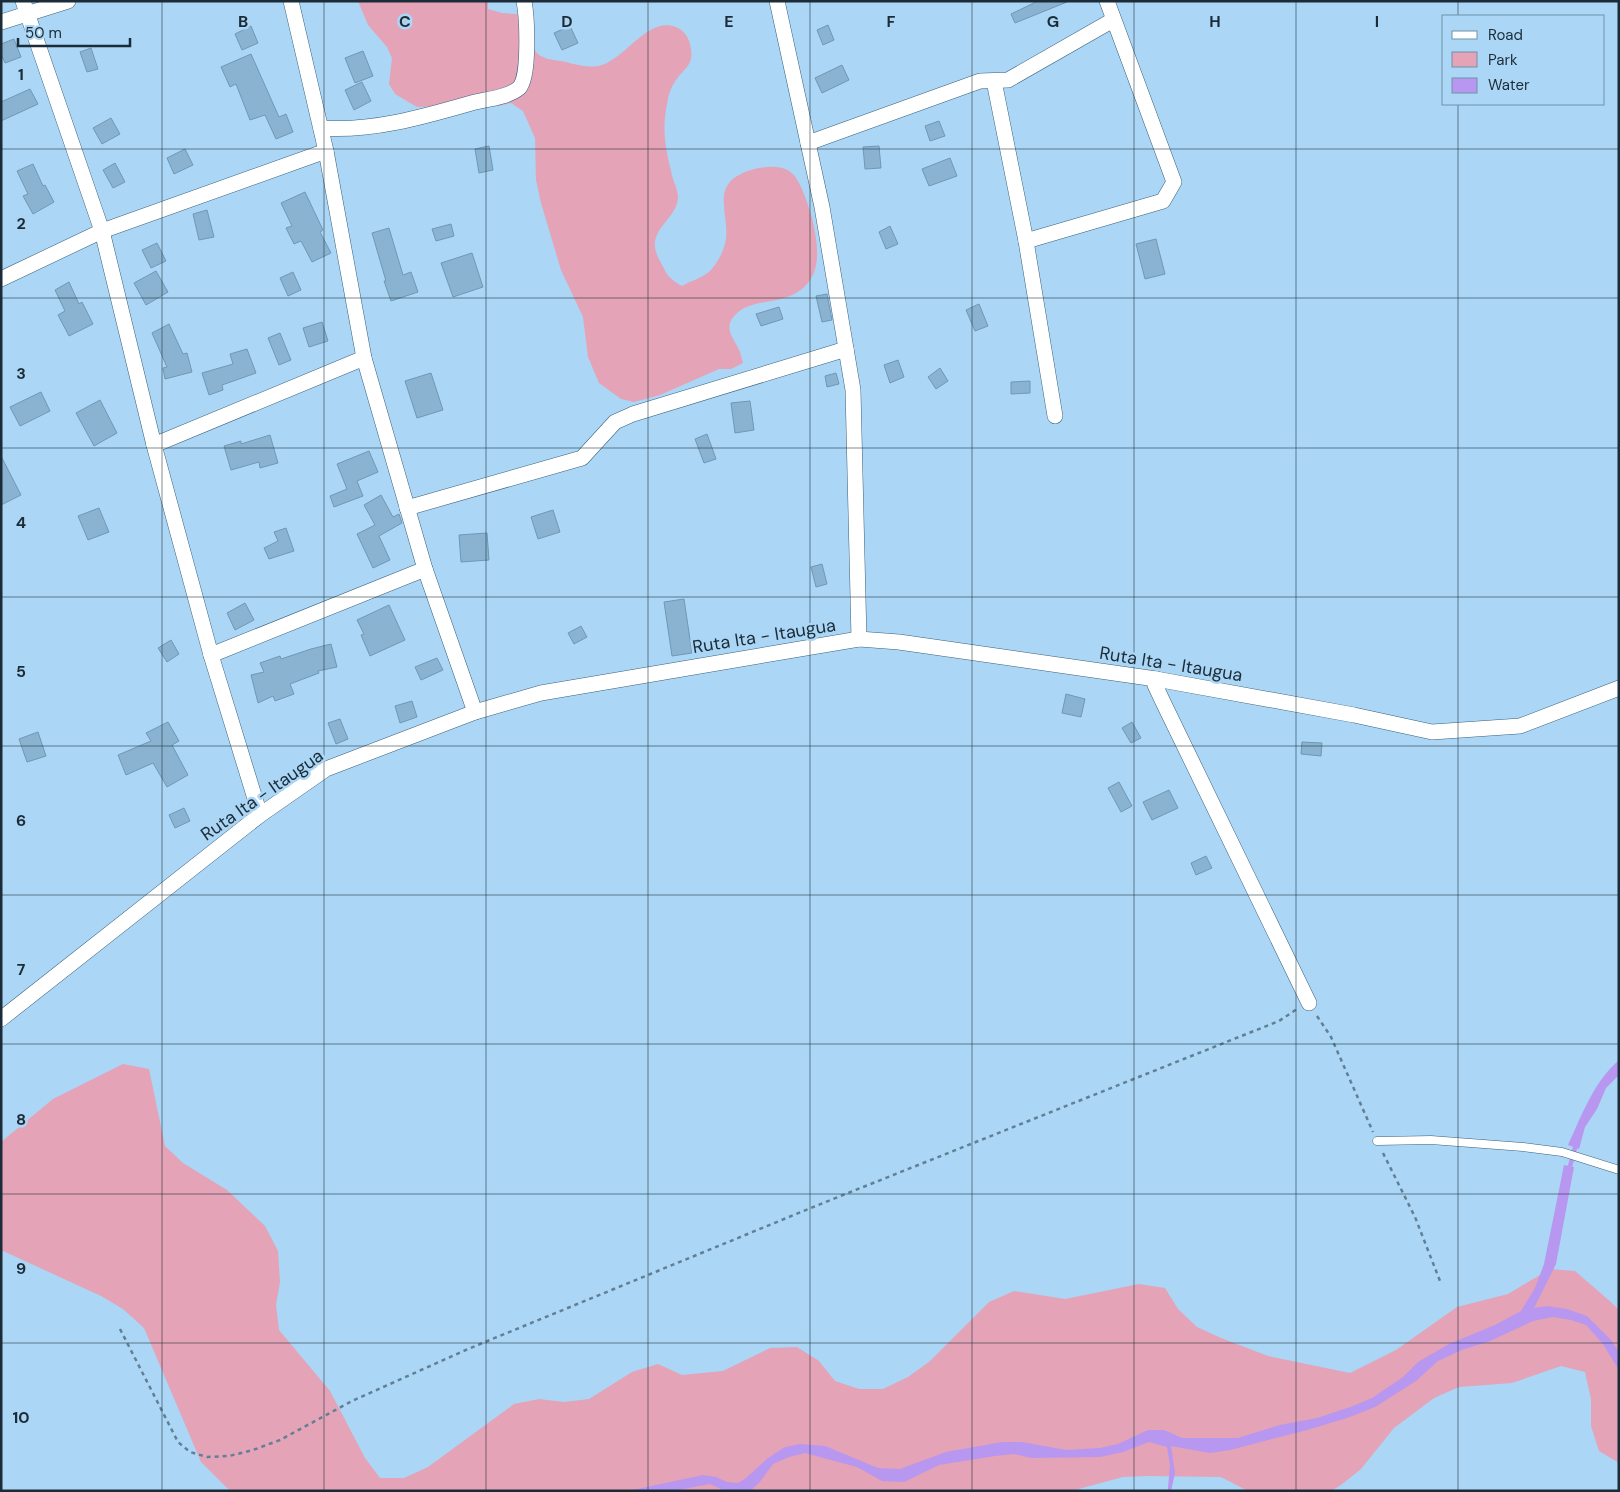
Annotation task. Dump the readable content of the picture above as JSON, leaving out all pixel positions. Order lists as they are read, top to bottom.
{
  "streets": {
    "street": ["Ruta Ita - Itaugua"]
  },
  "legend": ["Road", "Park", "Water"],
  "scale_bar": "50 m",
  "grid": {
    "columns": [
      "B",
      "C",
      "D",
      "E",
      "F",
      "G",
      "H",
      "I"
    ],
    "rows": [
      "1",
      "2",
      "3",
      "4",
      "5",
      "6",
      "7",
      "8",
      "9",
      "10"
    ]
  }
}
